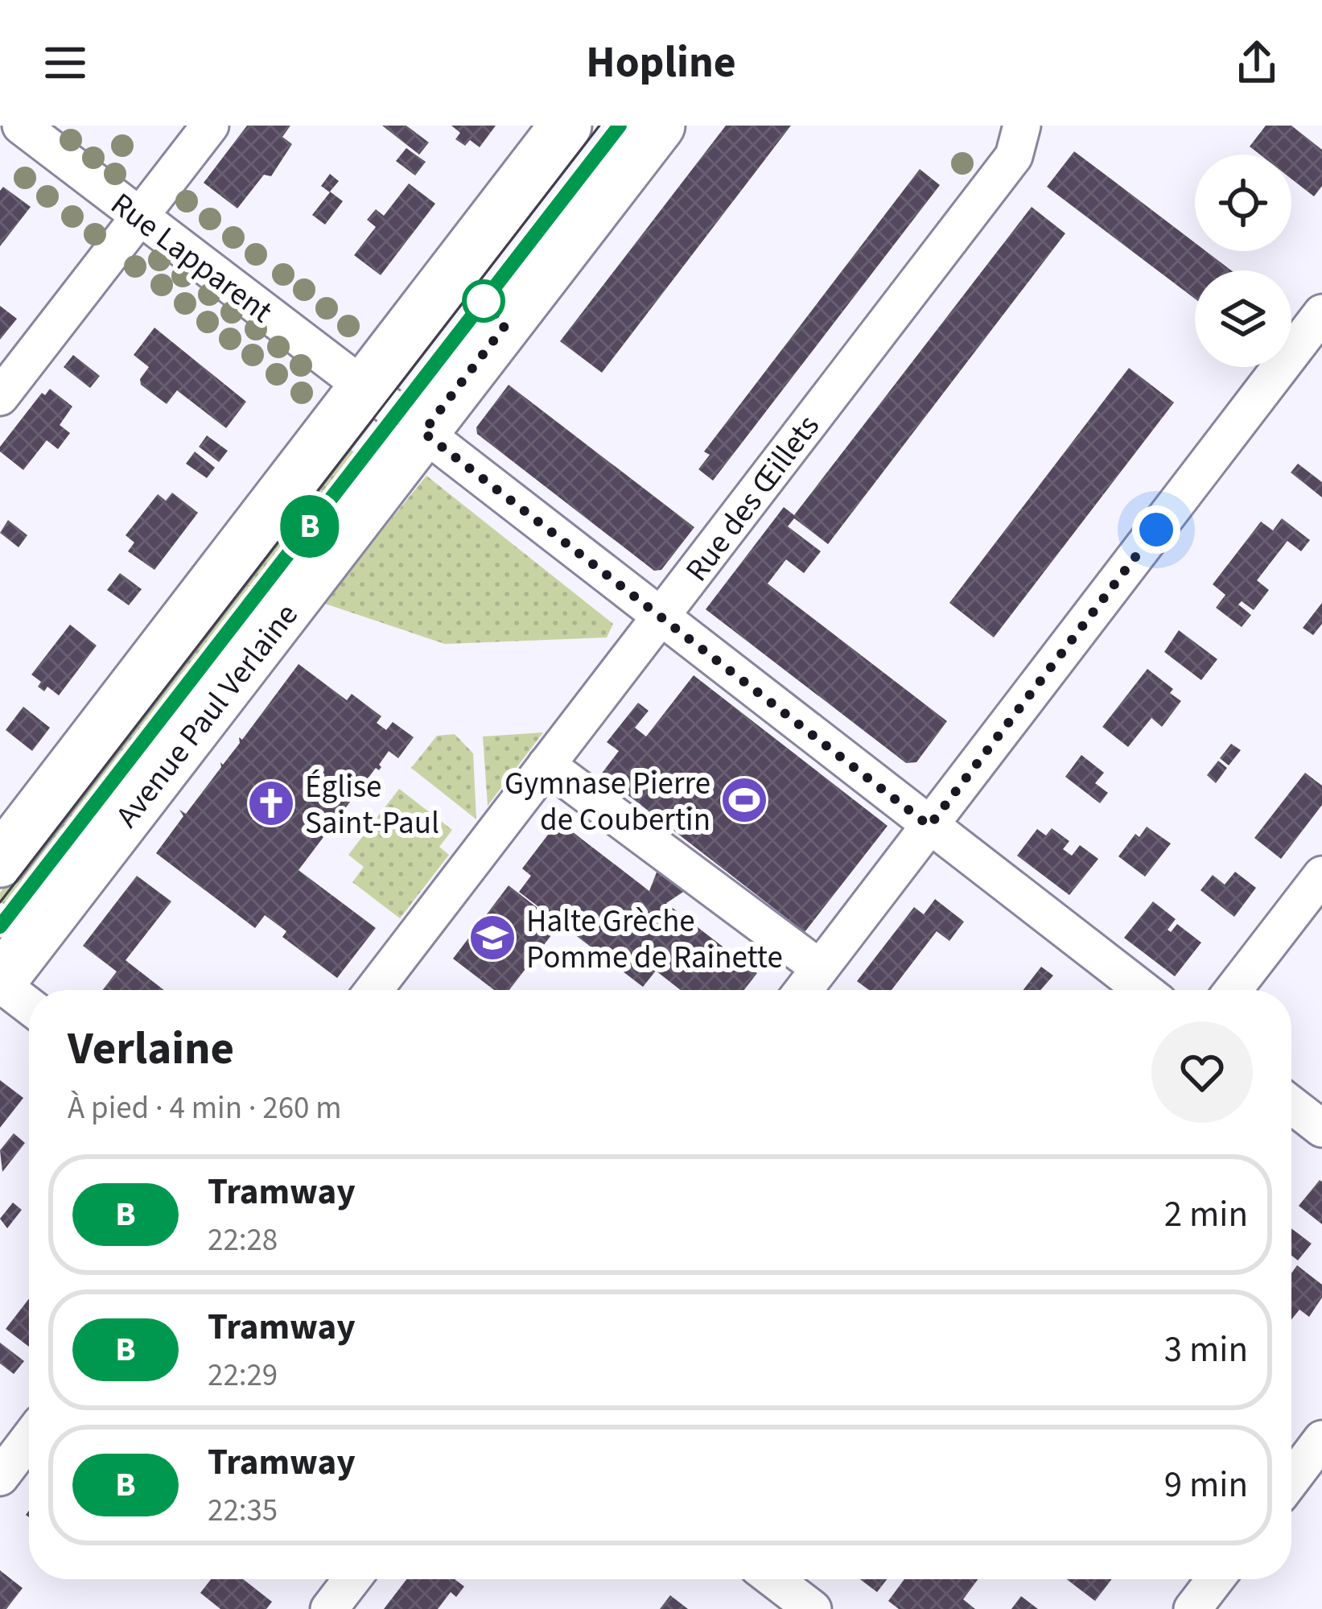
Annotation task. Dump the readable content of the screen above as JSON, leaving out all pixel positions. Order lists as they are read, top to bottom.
{
  "streets": {
    "street": ["Rue Lapparent", "Rue des Œillets", "Avenue Paul Verlaine"]
  },
  "crossings": [
    ["Rue Lapparent", "Rue des Œillets"],
    ["Rue Lapparent", "Avenue Paul Verlaine"]
  ],
  "places": {
    "sports": ["Gymnase Pierre de Coubertin"],
    "church": ["Église Saint-Paul"],
    "school or university": ["Halte Grèche Pomme de Rainette"]
  },
  "lines": ["tram line B"],
  "page": {
    "header": "Hopline",
    "on_map": "B",
    "heading": ["Verlaine", "À pied · 4 min · 260 m"],
    "list": [
      {
        "mark": "B",
        "name": "Tramway",
        "note": "22:28",
        "value": "2 min"
      },
      {
        "mark": "B",
        "name": "Tramway",
        "note": "22:29",
        "value": "3 min"
      },
      {
        "mark": "B",
        "name": "Tramway",
        "note": "22:35",
        "value": "9 min"
      }
    ]
  }
}
